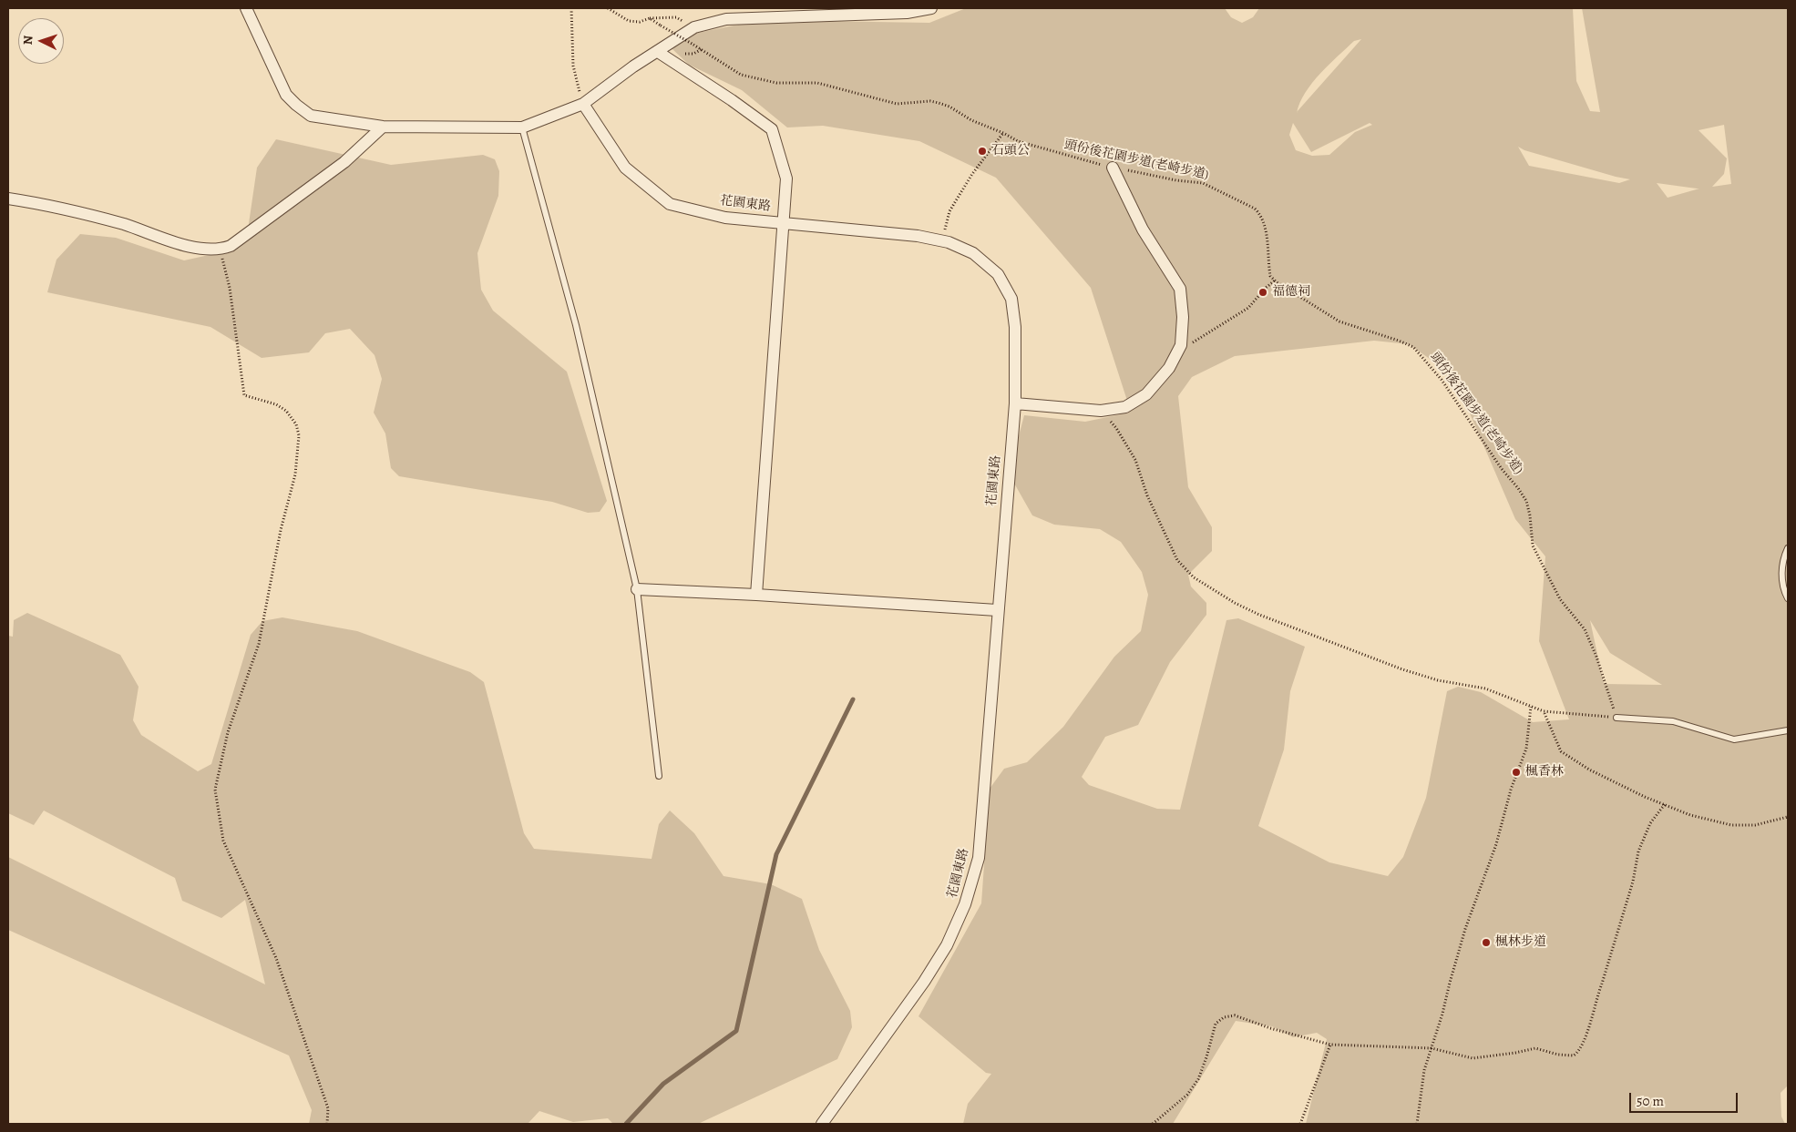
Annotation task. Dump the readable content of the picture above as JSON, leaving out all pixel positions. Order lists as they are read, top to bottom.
{
  "streets": {
    "street": ["花園東路"],
    "path": ["頭份後花園步道(老崎步道)"]
  },
  "places": [
    "石頭公",
    "福德祠",
    "楓香林",
    "楓林步道"
  ],
  "scale_bar": "50 m",
  "north": "left"
}
